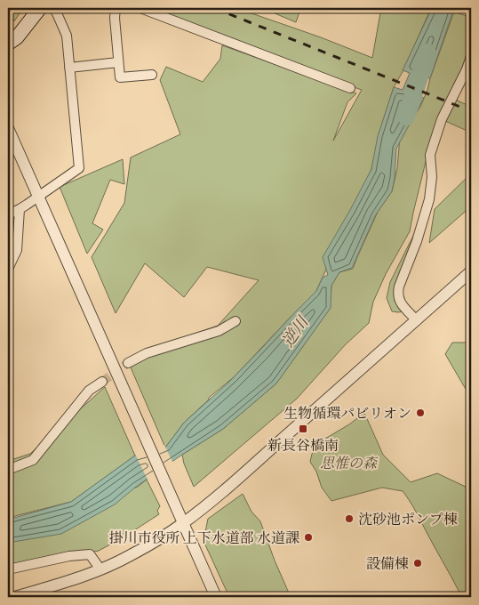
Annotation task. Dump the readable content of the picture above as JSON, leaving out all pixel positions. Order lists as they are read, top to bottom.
{
  "water": ["逆川"],
  "parks": ["思惟の森"],
  "places": {
    "other": [
      "生物循環パビリオン",
      "沈砂池ポンプ棟",
      "掛川市役所 上下水道部 水道課",
      "設備棟"
    ],
    "transit": ["新長谷橋南"]
  }
}
